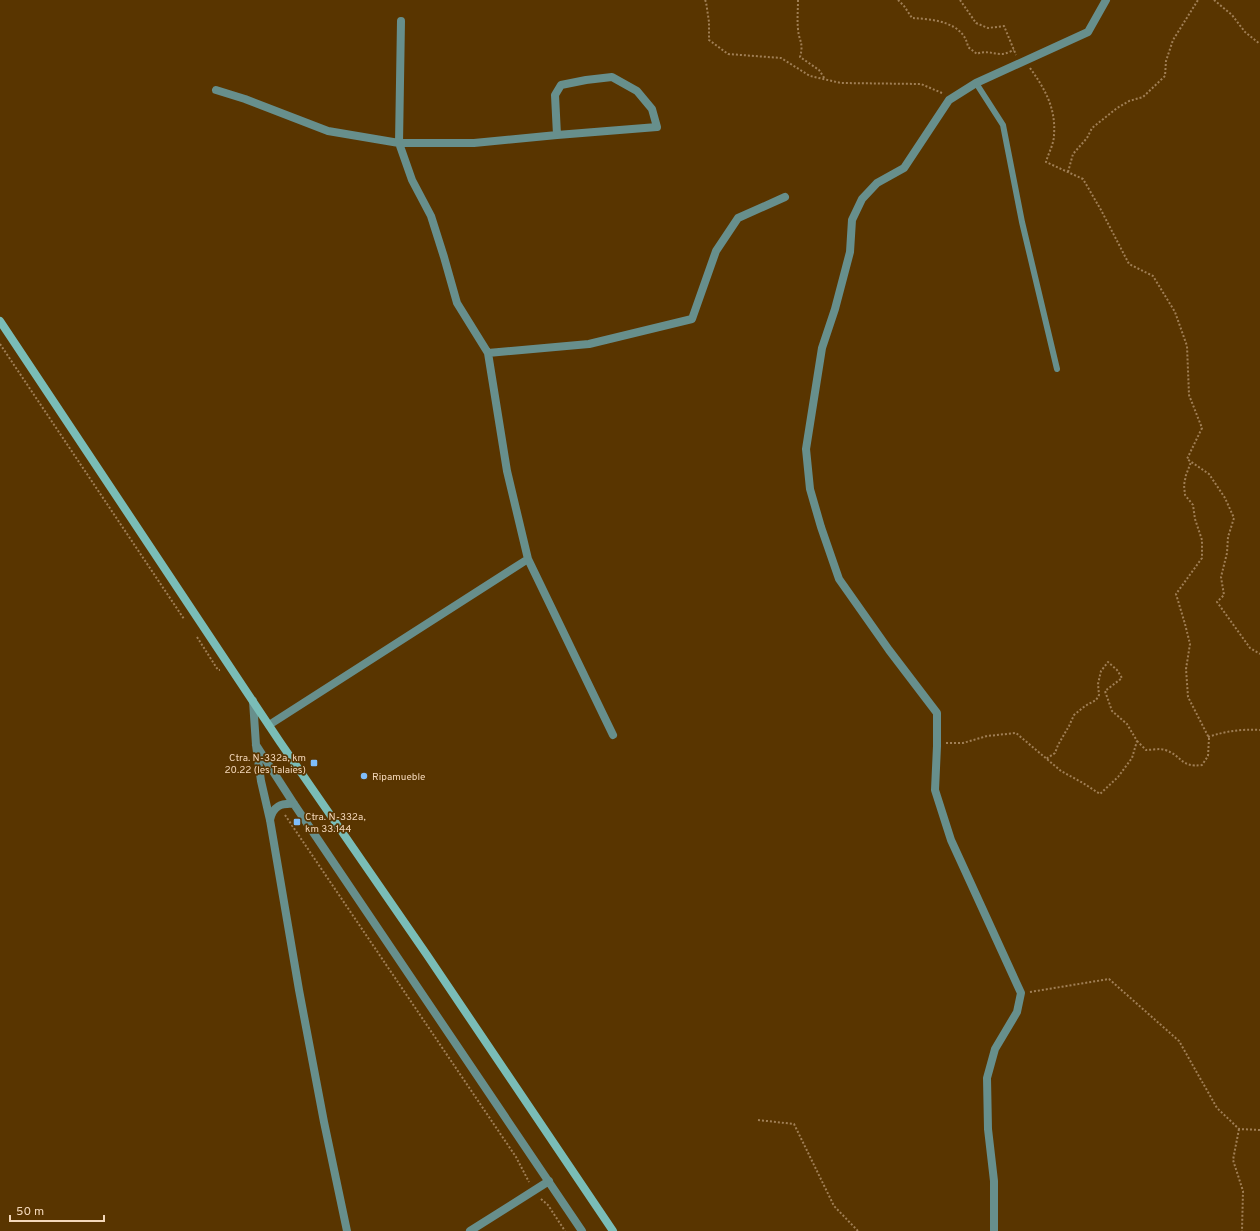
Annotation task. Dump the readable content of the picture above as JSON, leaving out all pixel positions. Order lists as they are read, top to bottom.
{
  "places": {
    "transit": ["Ctra. N-332a, km 20.22 (les Talaies)", "Ctra. N-332a, km 33.144"],
    "other": ["Ripamueble"]
  },
  "scale_bar": "50 m"
}
